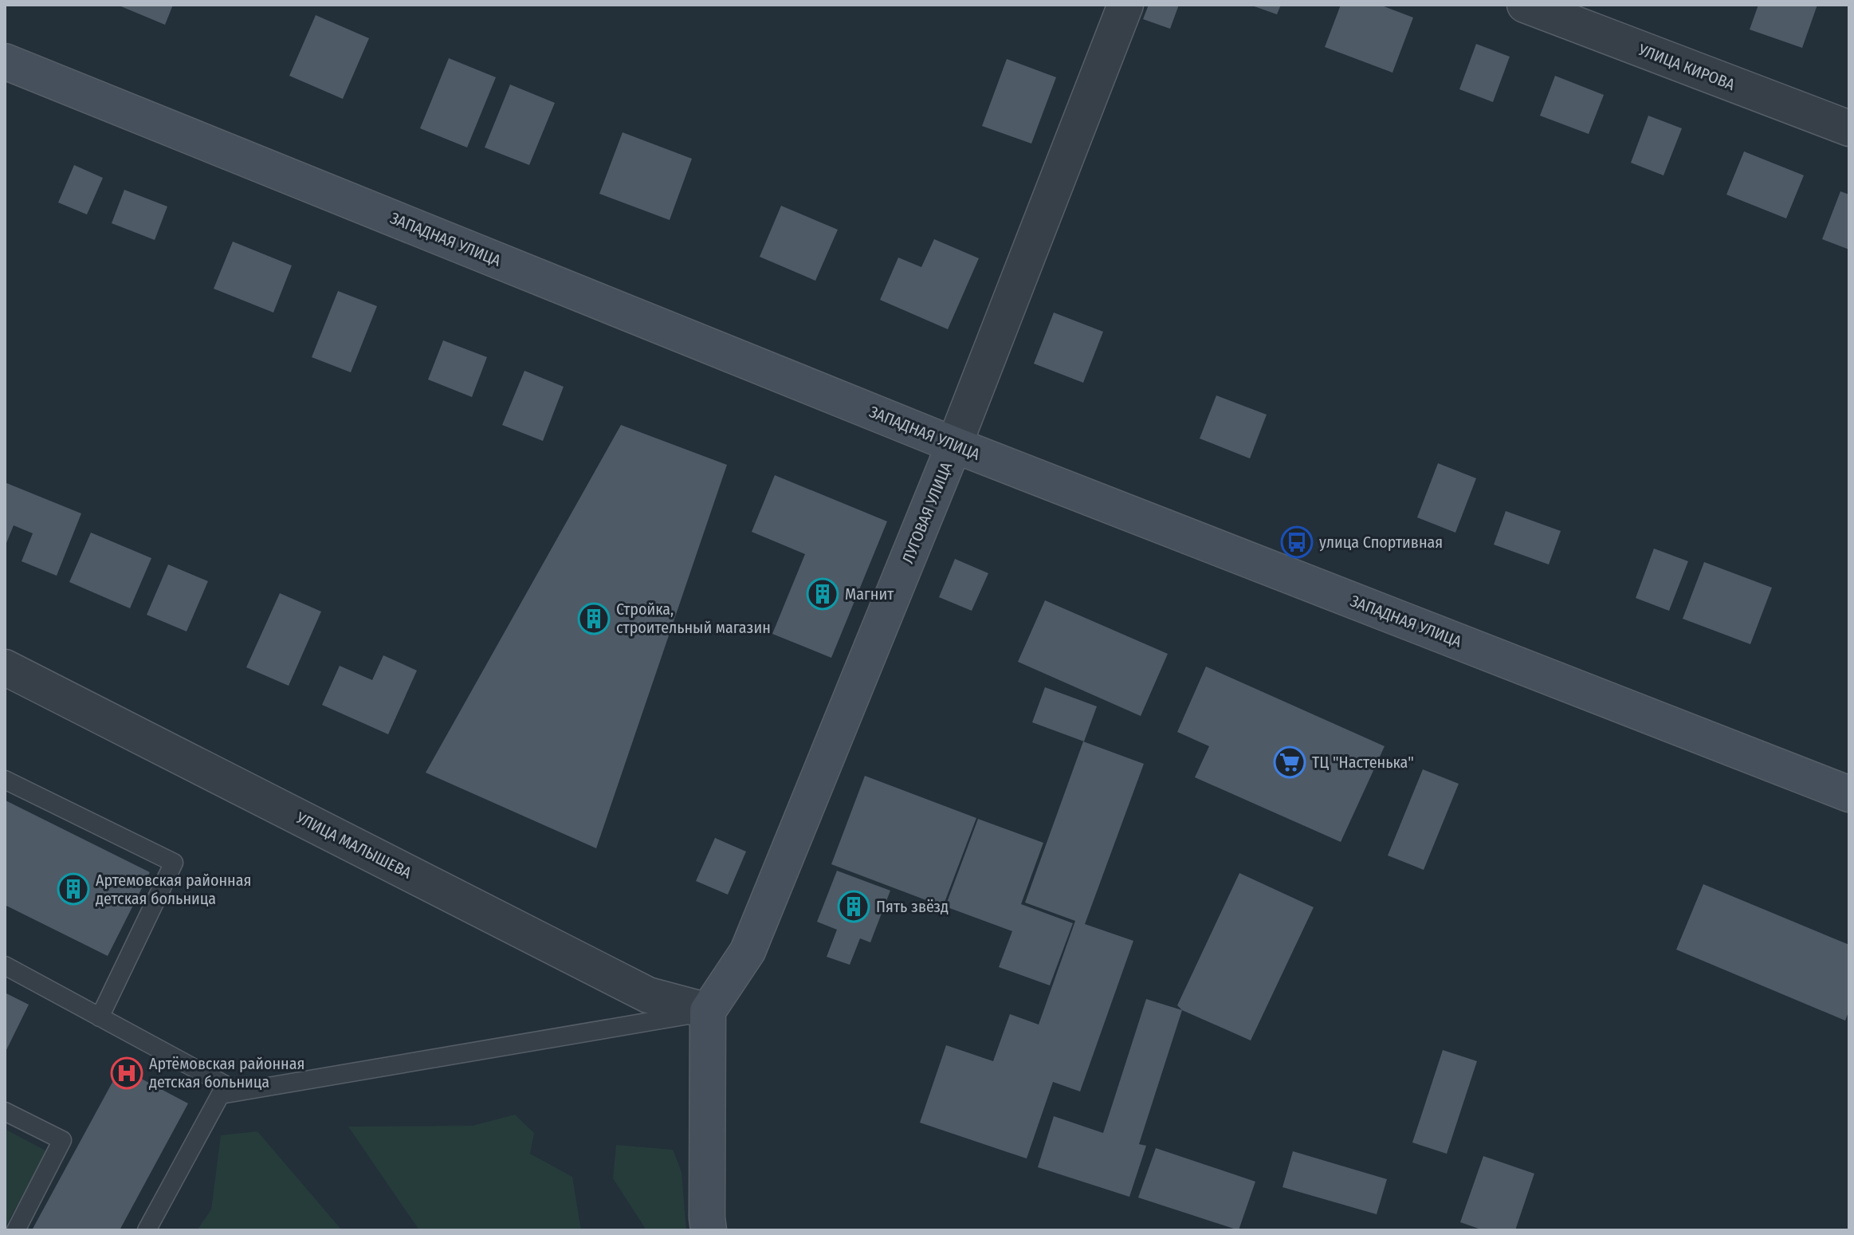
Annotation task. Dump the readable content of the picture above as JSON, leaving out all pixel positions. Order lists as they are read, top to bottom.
{
  "streets": {
    "street": [
      "УЛИЦА КИРОВА",
      "ЗАПАДНАЯ УЛИЦА",
      "ЛУГОВАЯ УЛИЦА",
      "УЛИЦА МАЛЫШЕВА"
    ]
  },
  "crossings": [
    ["ЗАПАДНАЯ УЛИЦА", "ЛУГОВАЯ УЛИЦА"],
    ["ЛУГОВАЯ УЛИЦА", "УЛИЦА МАЛЫШЕВА"]
  ],
  "places": {
    "bus stop": ["улица Спортивная"],
    "building": [
      "Магнит",
      "Стройка, строительный магазин",
      "Артемовская районная детская больница",
      "Пять звёзд"
    ],
    "supermarket": ["ТЦ \"Настенька\""],
    "hospital": ["Артёмовская районная детская больница"]
  }
}
